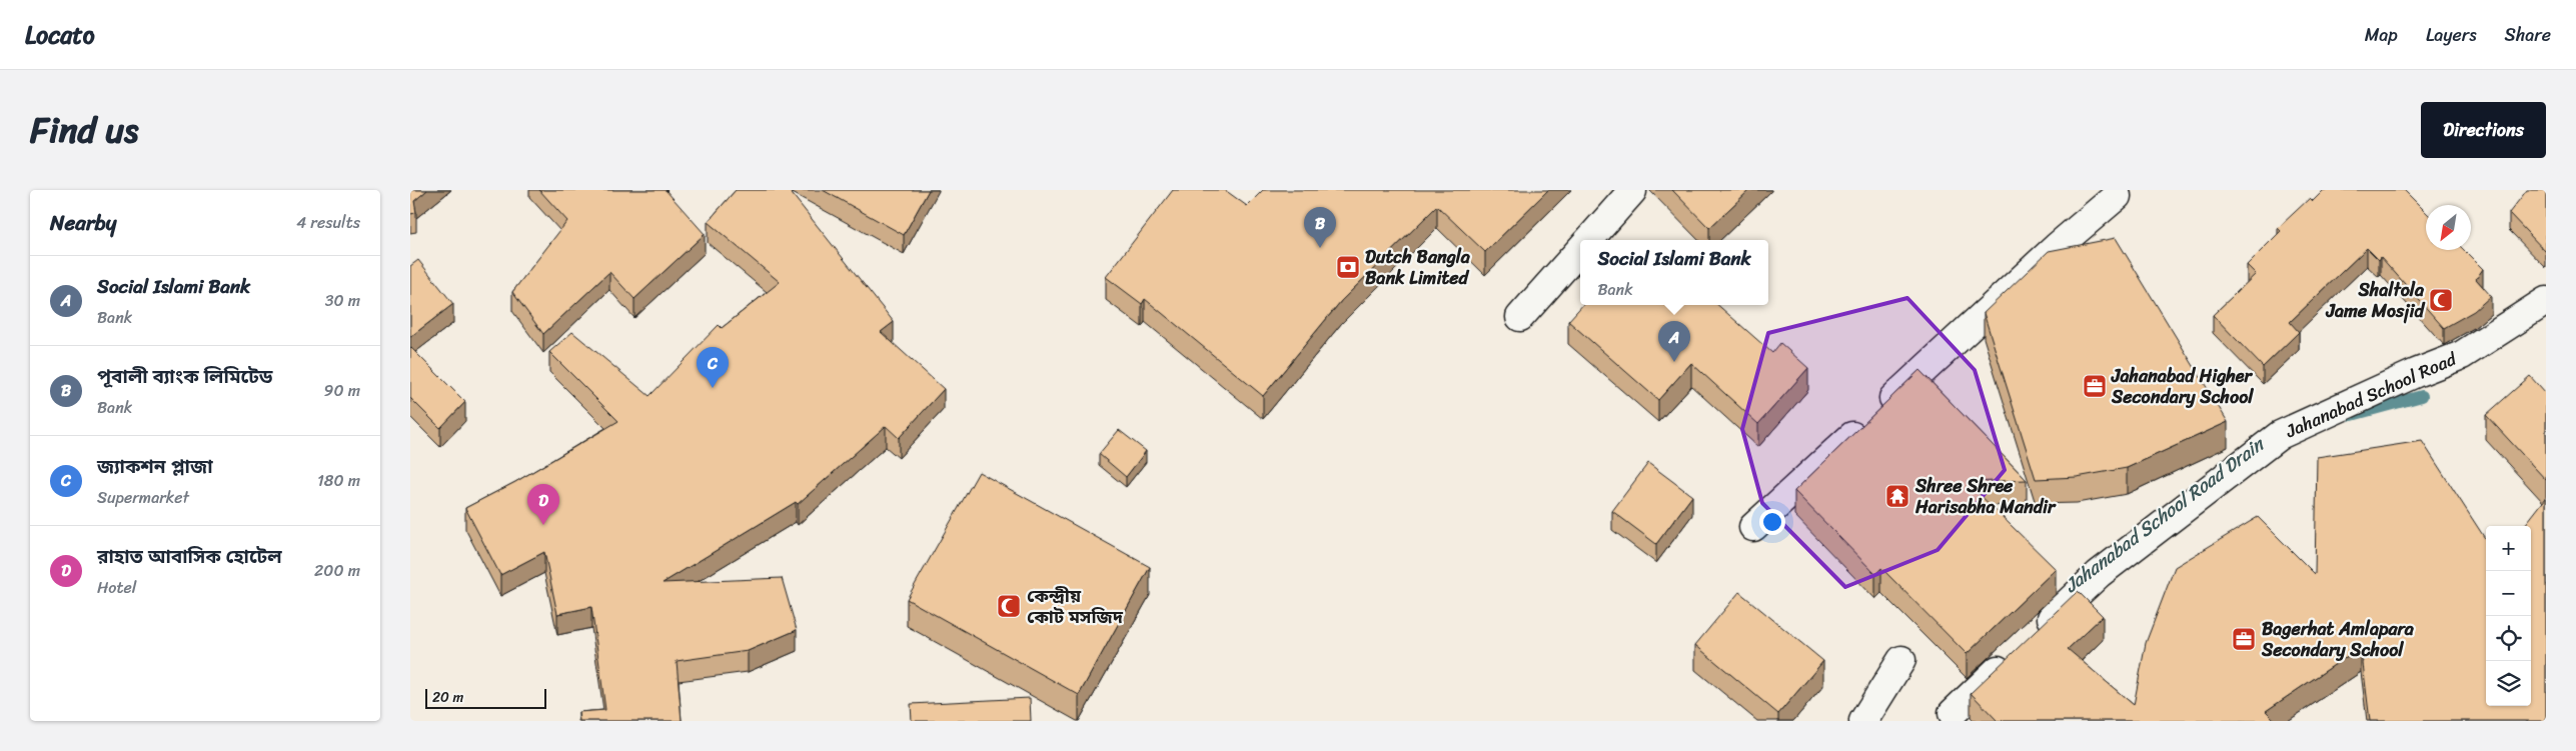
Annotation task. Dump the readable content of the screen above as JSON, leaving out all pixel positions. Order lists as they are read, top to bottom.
{
  "streets": {
    "street": ["Jahanabad School Road"]
  },
  "water": ["Jahanabad School Road Drain"],
  "places": {
    "bank": ["Dutch Bangla Bank Limited"],
    "mosque": ["Shaltola Jame Mosjid", "কেন্দ্রীয় কোট মসজিদ"],
    "office": ["Jahanabad Higher Secondary School", "Bagerhat Amlapara Secondary School"],
    "temple": ["Shree Shree Harisabha Mandir"]
  },
  "scale_bar": "20 m",
  "north": "bottom left",
  "page": {
    "header": "Locato",
    "nav": ["Map", "Layers", "Share"],
    "title": "Find us",
    "buttons": "Directions",
    "heading": ["Nearby", "4 results"],
    "pins": [
      "B",
      "A",
      "C",
      "D"
    ],
    "popup": ["Social Islami Bank", "Bank"],
    "list": [
      {
        "mark": "A",
        "name": "Social Islami Bank",
        "note": "Bank",
        "value": "30 m"
      },
      {
        "mark": "B",
        "name": "পূবালী ব্যাংক লিমিটেড",
        "note": "Bank",
        "value": "90 m"
      },
      {
        "mark": "C",
        "name": "জ্যাকশন প্লাজা",
        "note": "Supermarket",
        "value": "180 m"
      },
      {
        "mark": "D",
        "name": "রাহাত আবাসিক হোটেল",
        "note": "Hotel",
        "value": "200 m"
      }
    ],
    "map_buttons": ["+", "−"],
    "scale": "20 m"
  }
}
